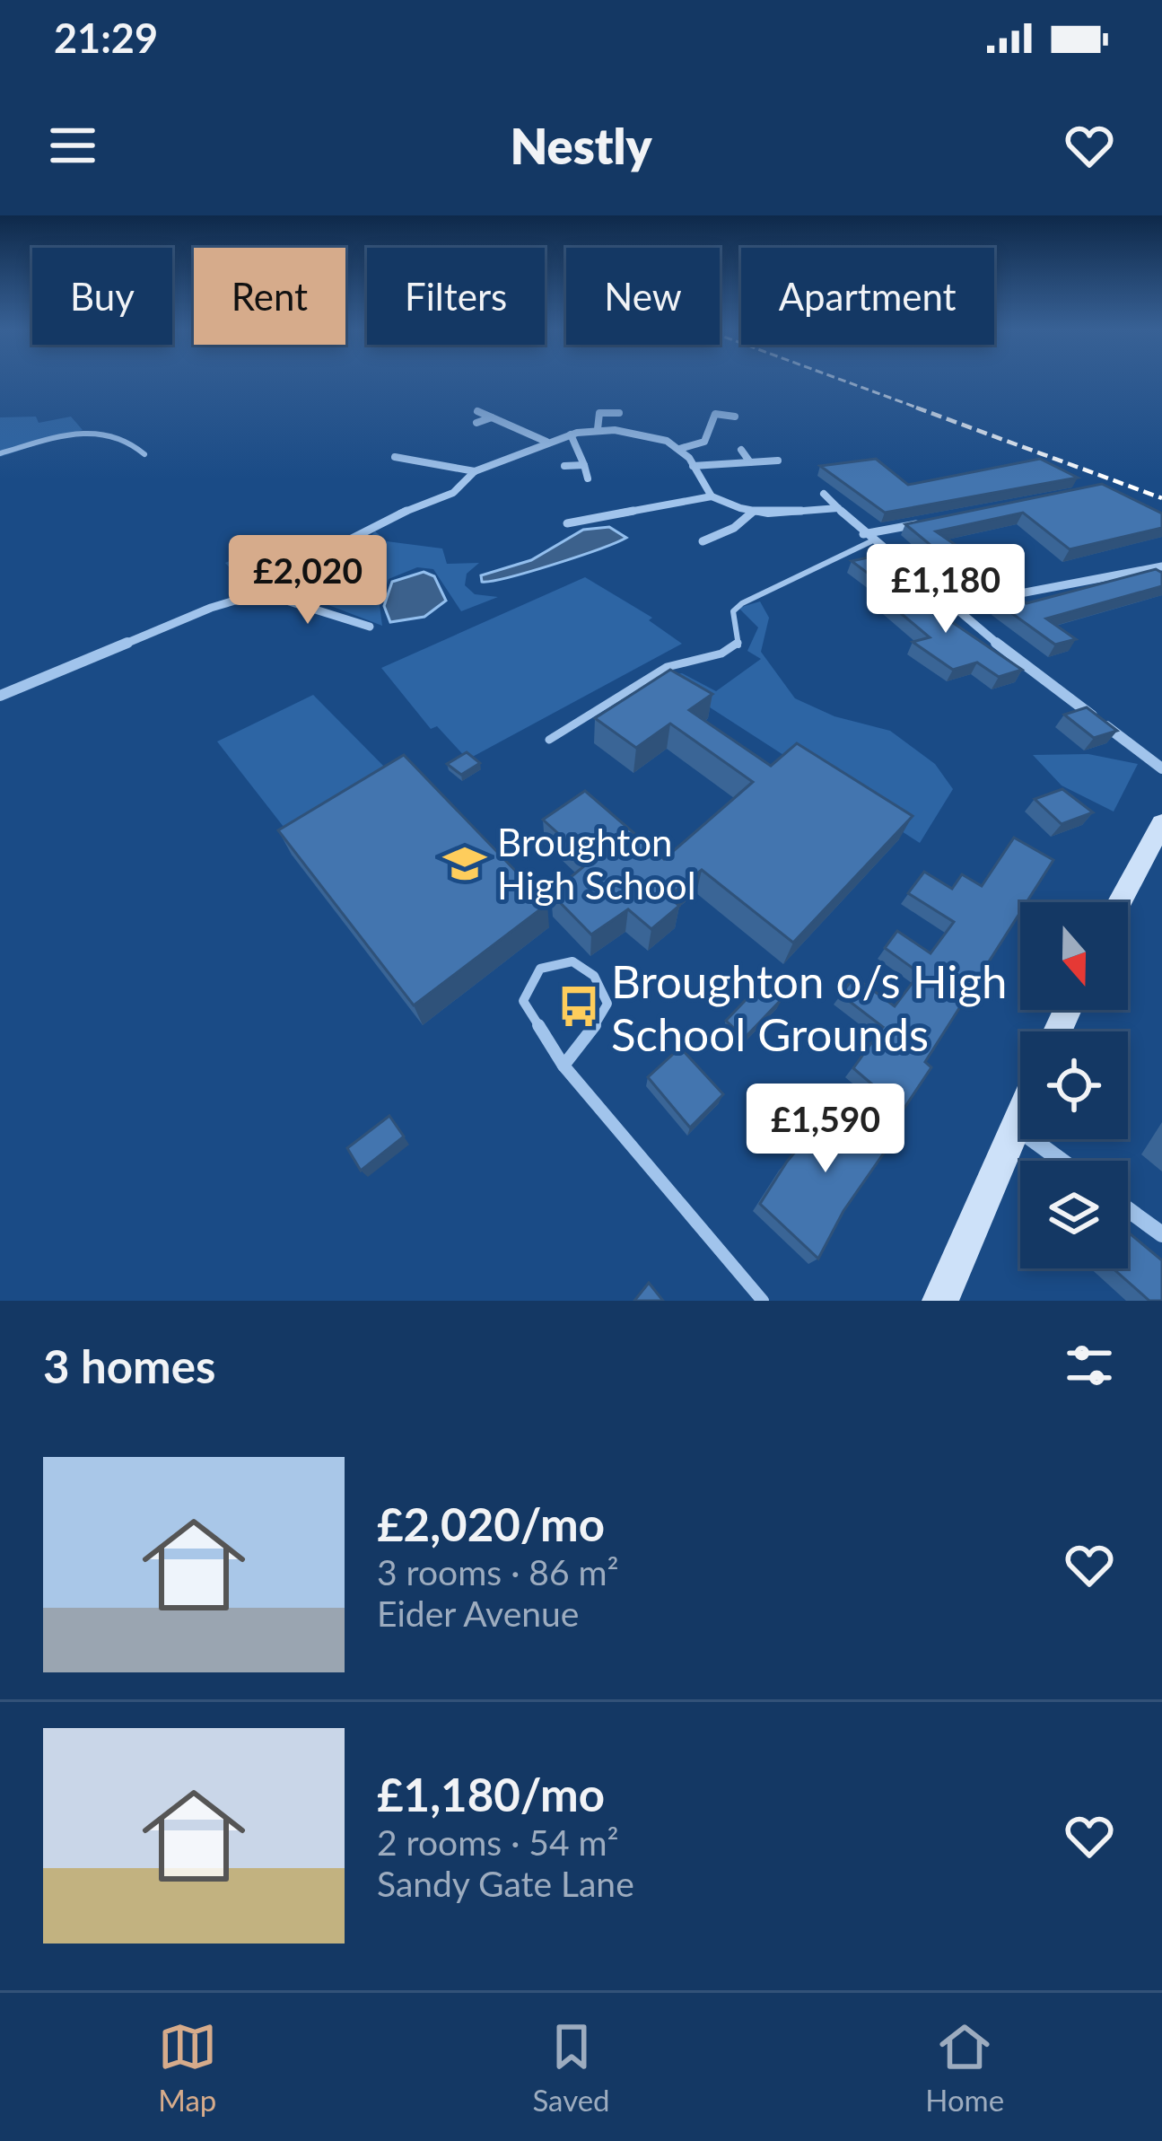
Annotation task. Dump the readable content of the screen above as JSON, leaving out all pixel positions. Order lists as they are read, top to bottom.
{
  "places": {
    "school or university": ["Broughton High School"],
    "bus stop": ["Broughton o/s High School Grounds"]
  },
  "north": "bottom",
  "page": {
    "status": "21:29",
    "header": "Nestly",
    "chip": [
      "Buy",
      "Rent",
      "Filters",
      "New",
      "Apartment"
    ],
    "price": ["£2,020", "£1,180", "£1,590"],
    "heading": "3 homes",
    "list": [
      {
        "name": "£2,020/mo",
        "note": "3 rooms · 86 m² · Eider Avenue"
      },
      {
        "name": "£1,180/mo",
        "note": "2 rooms · 54 m² · Sandy Gate Lane"
      }
    ],
    "tabs": ["Map", "Saved", "Home"]
  }
}
